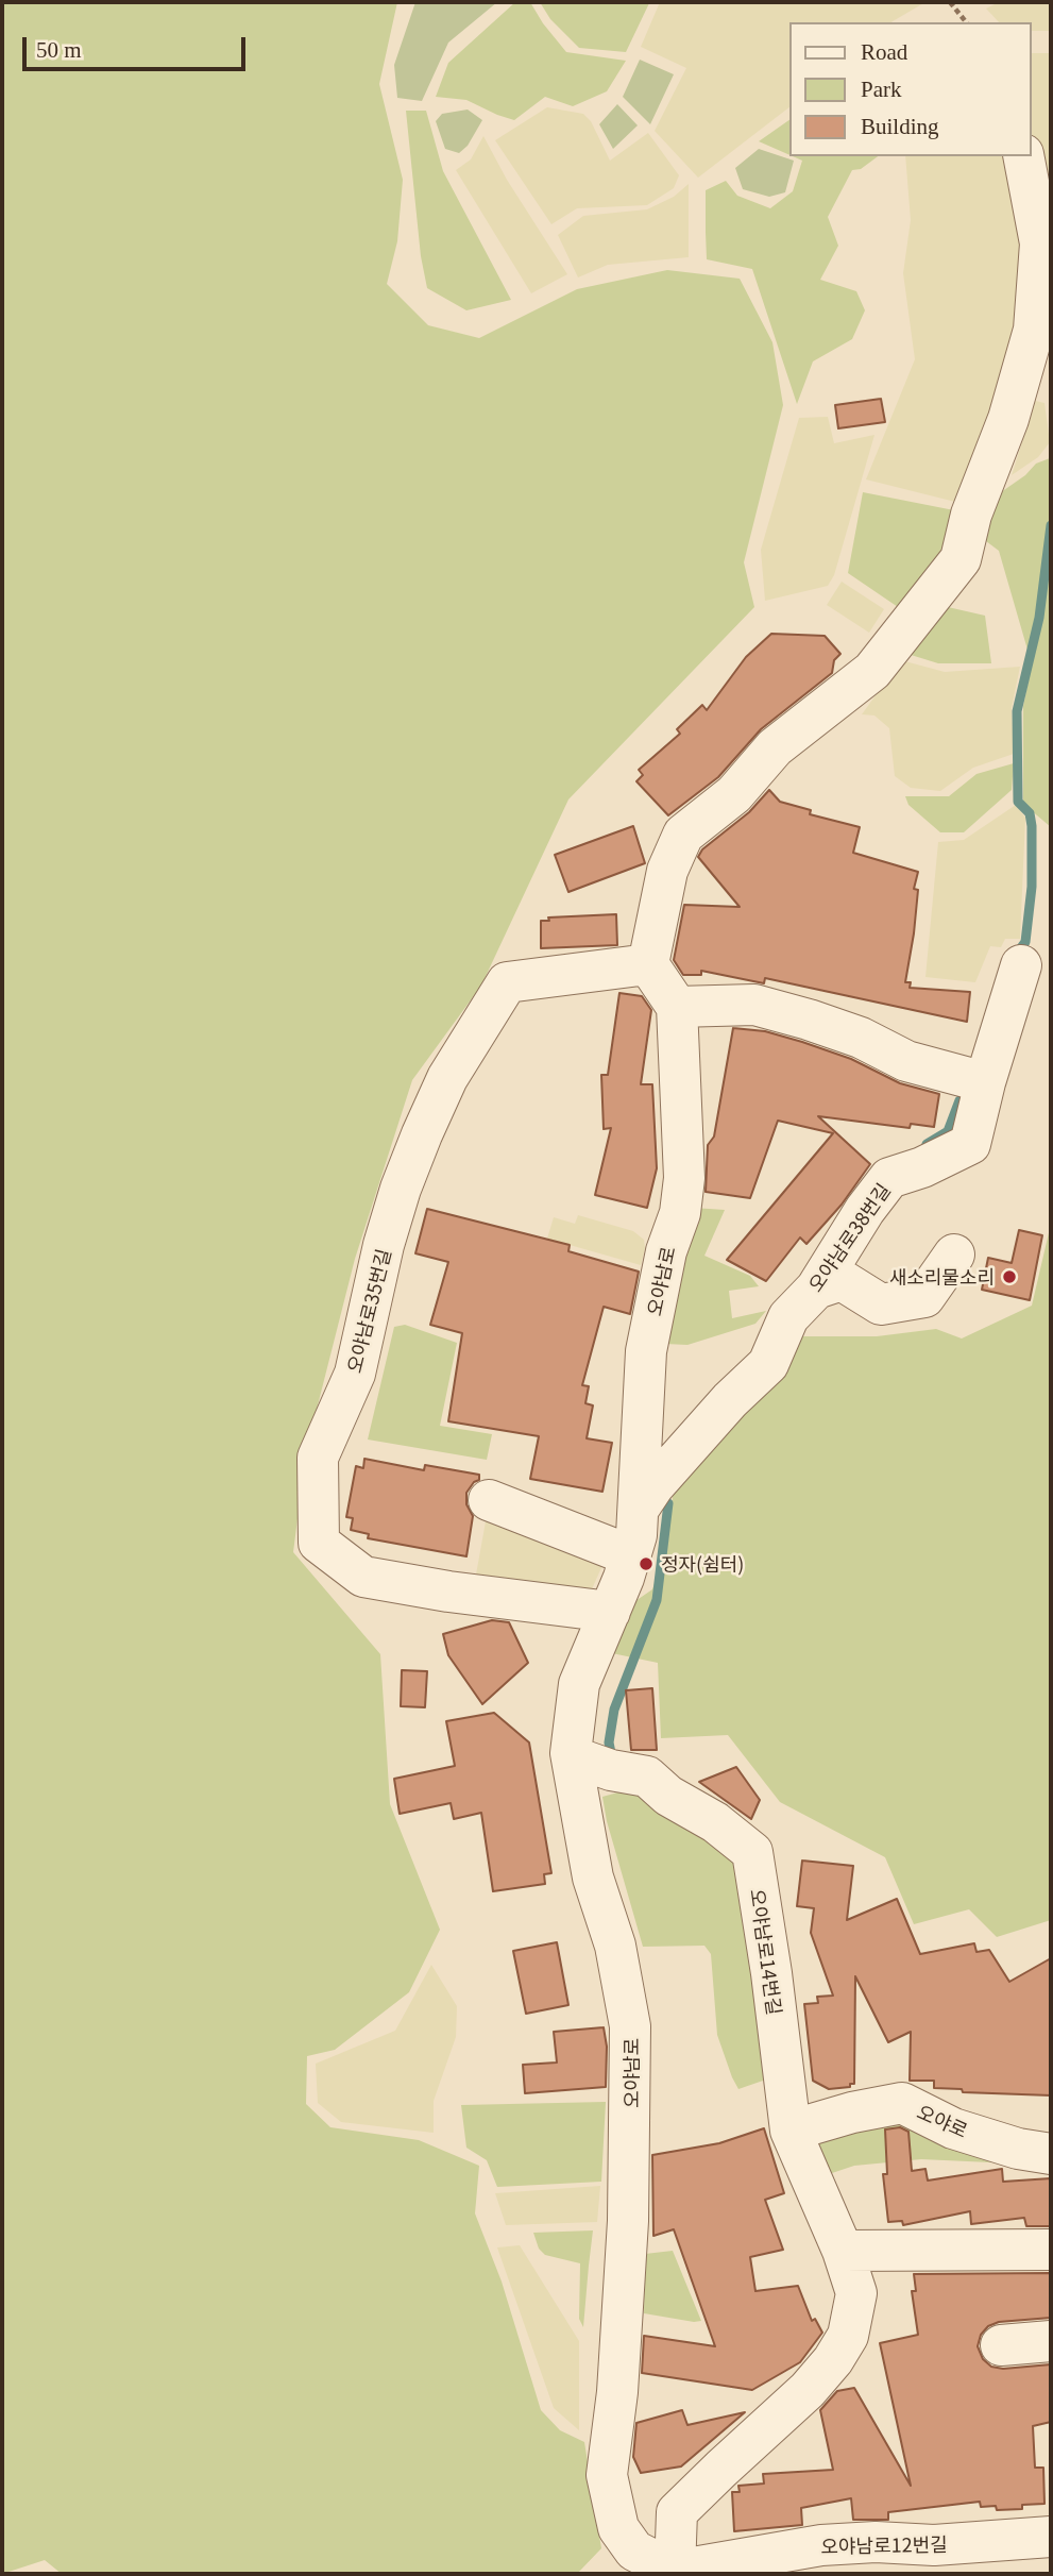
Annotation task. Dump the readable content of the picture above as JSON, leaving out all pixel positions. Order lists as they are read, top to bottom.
{
  "streets": {
    "street": [
      "오야남로38번길",
      "오야남로",
      "오야남로35번길",
      "오야남로14번길",
      "오야로",
      "오야남로12번길"
    ]
  },
  "crossings": [
    ["오야남로38번길", "오야남로"],
    ["오야남로", "오야남로35번길"],
    ["오야남로", "오야남로14번길"],
    ["오야남로", "오야남로12번길"],
    ["오야남로14번길", "오야로"],
    ["오야남로14번길", "오야남로12번길"]
  ],
  "places": ["새소리물소리", "정자(쉼터)"],
  "legend": ["Road", "Park", "Building"],
  "scale_bar": "50 m"
}
